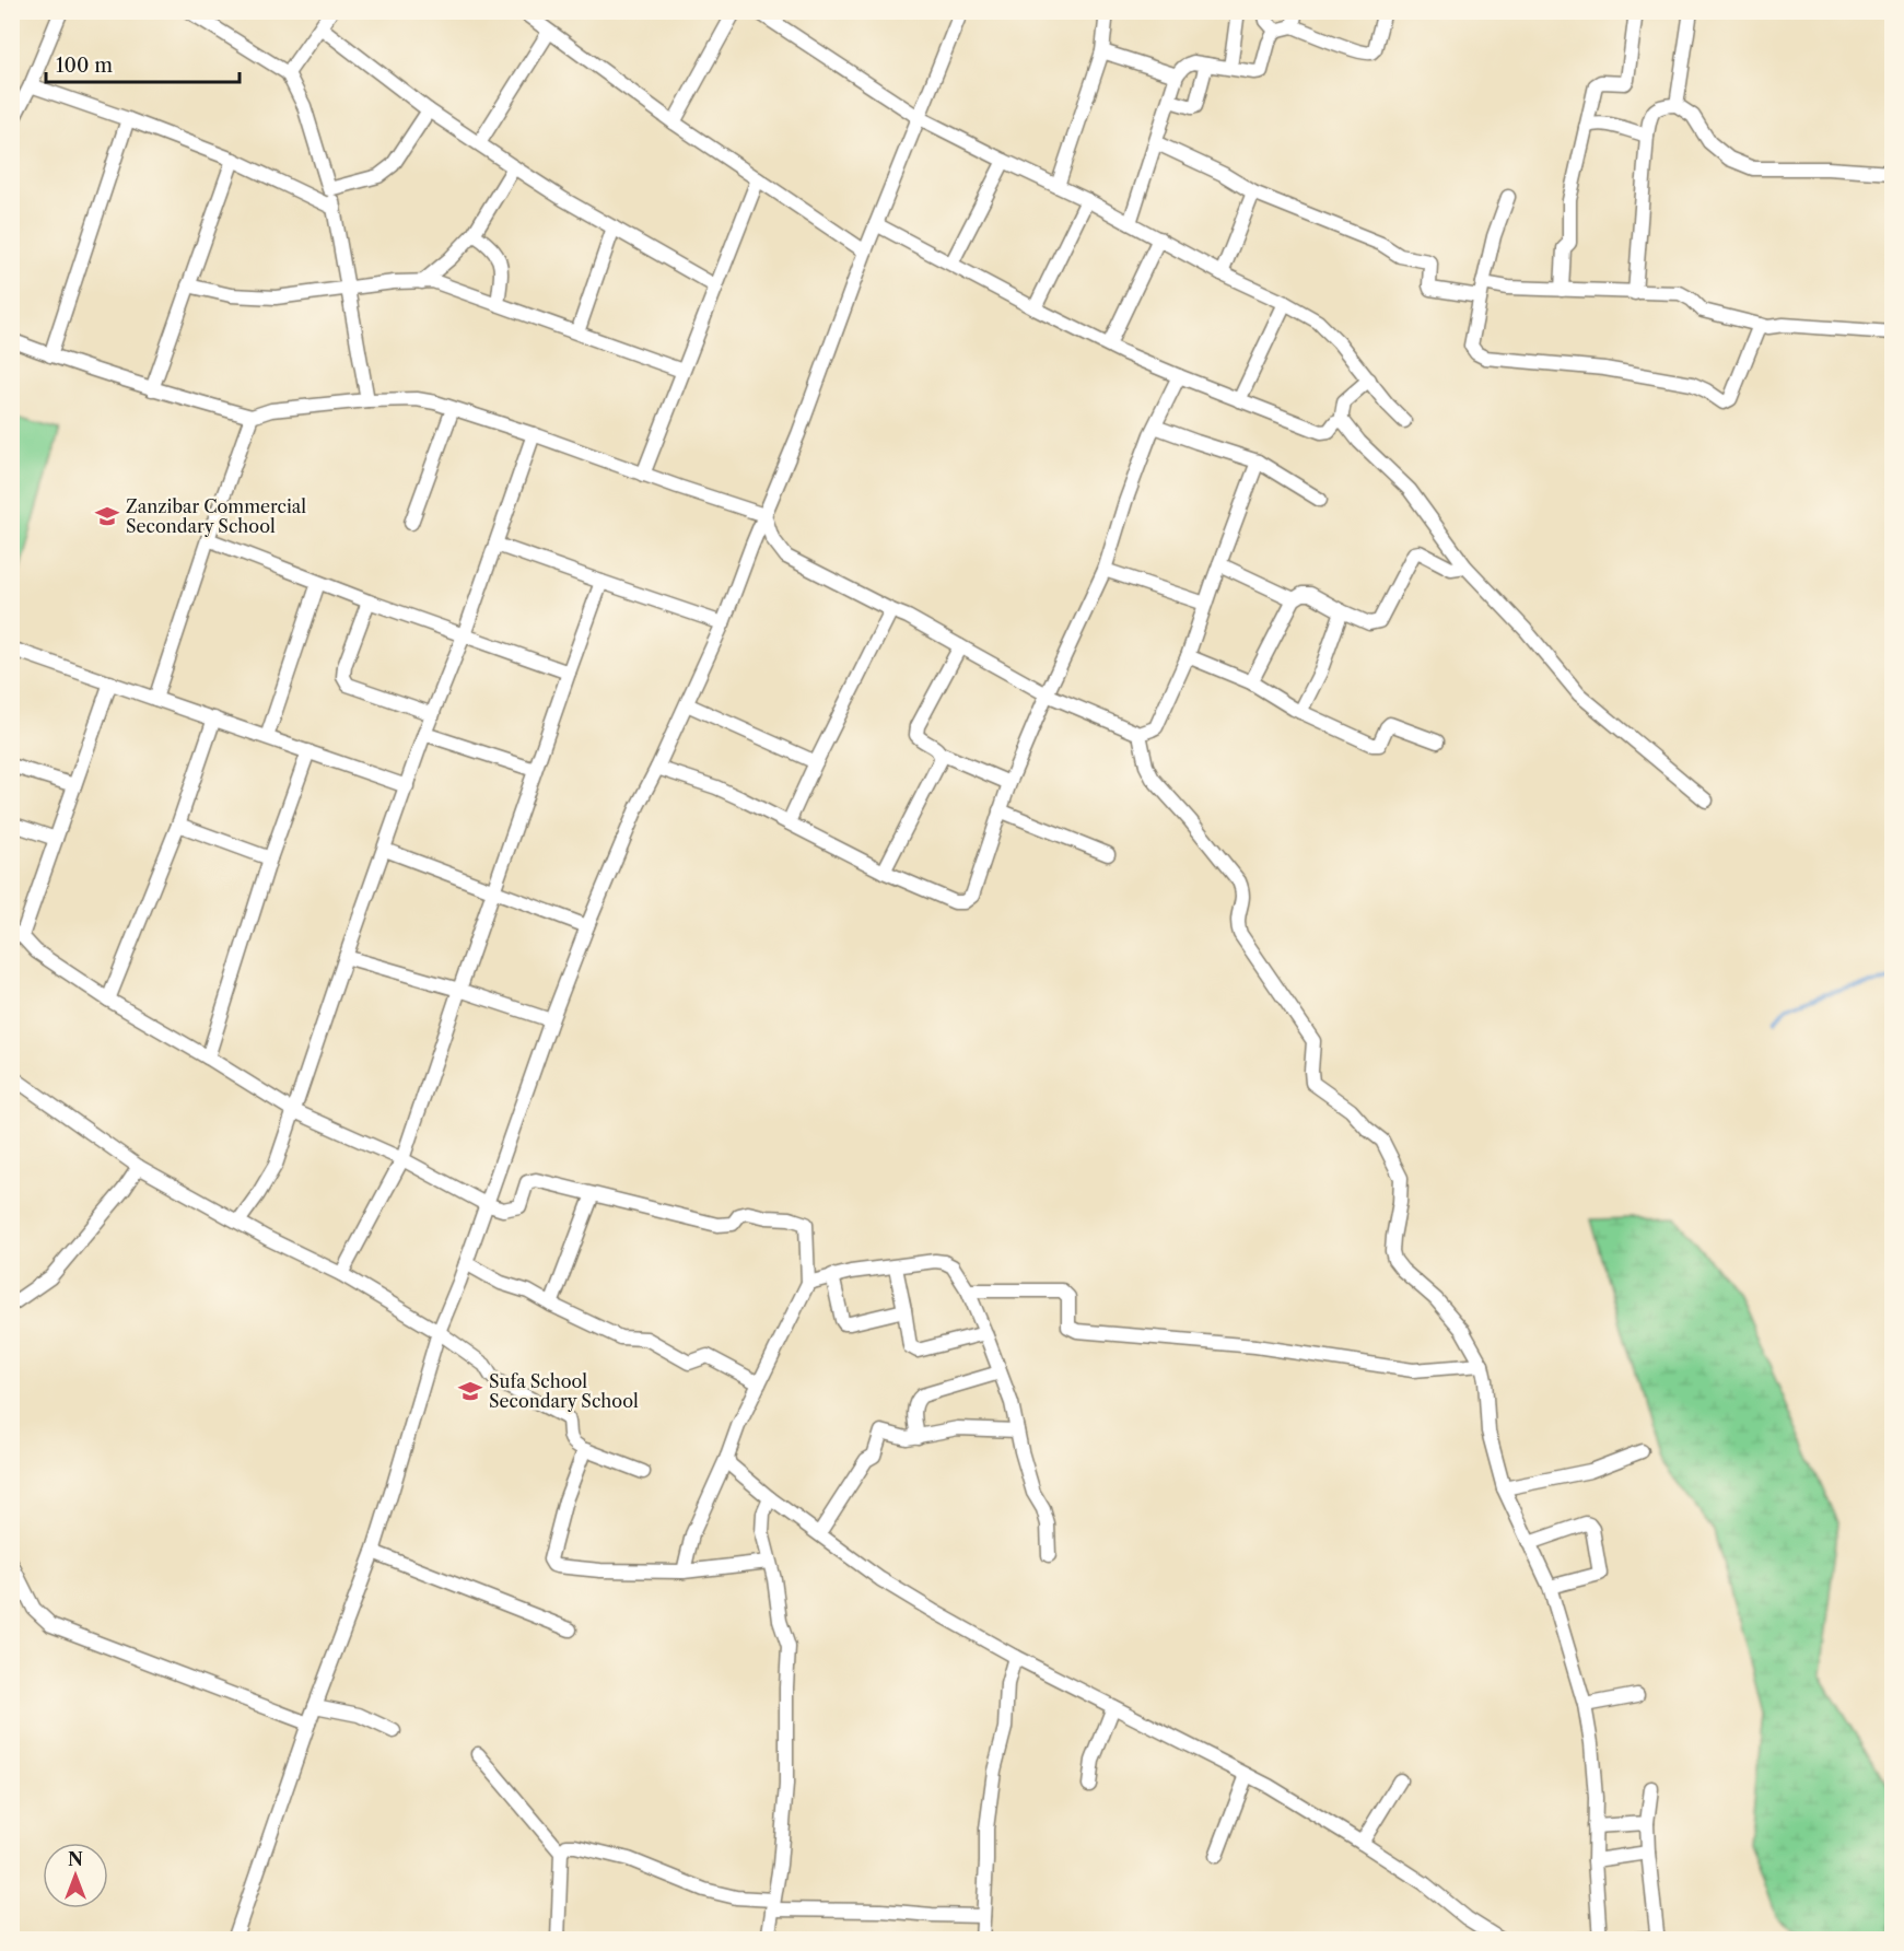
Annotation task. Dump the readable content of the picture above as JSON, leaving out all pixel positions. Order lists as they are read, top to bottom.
{
  "places": {
    "school or university": ["Zanzibar Commercial Secondary School", "Sufa School Secondary School"]
  },
  "scale_bar": "100 m",
  "north": "top"
}
